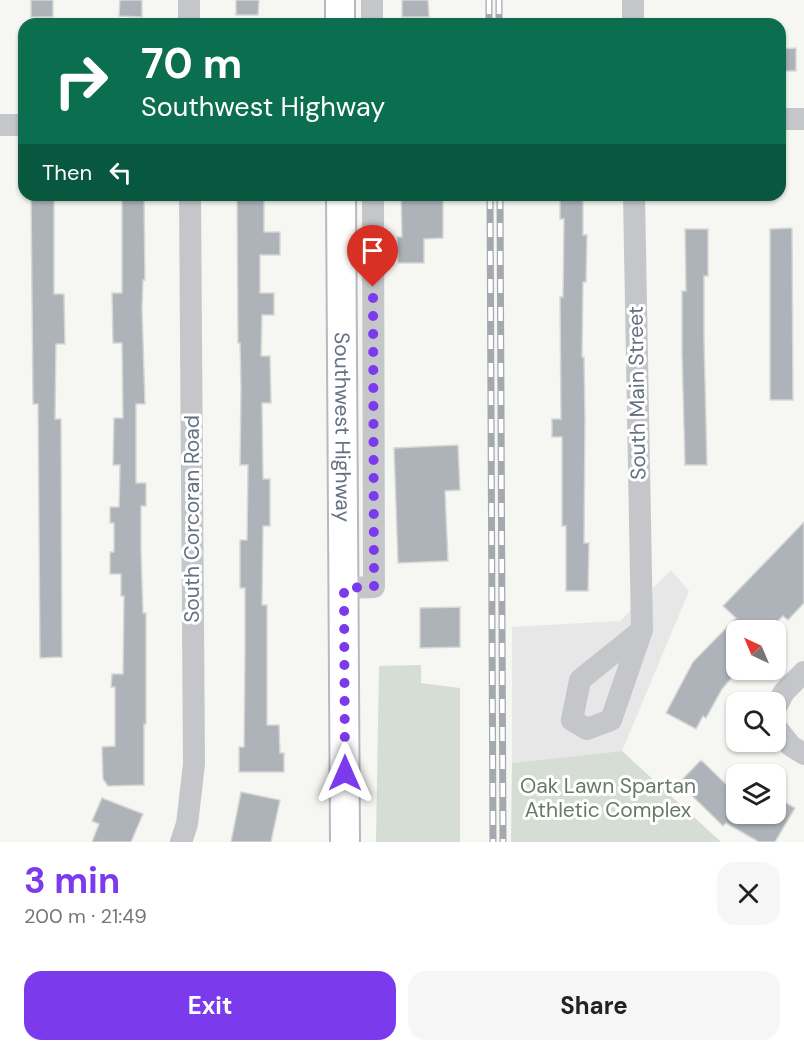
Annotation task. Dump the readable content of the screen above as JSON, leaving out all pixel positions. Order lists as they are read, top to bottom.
{
  "streets": {
    "main road": ["Southwest Highway"],
    "street": ["South Main Street", "South Corcoran Road"]
  },
  "parks": ["Oak Lawn Spartan Athletic Complex"],
  "north": "top left",
  "page": {
    "turn": ["70 m", "Southwest Highway"],
    "then": "Then",
    "heading": ["3 min", "200 m · 21:49"],
    "buttons": ["Exit", "Share"]
  }
}
